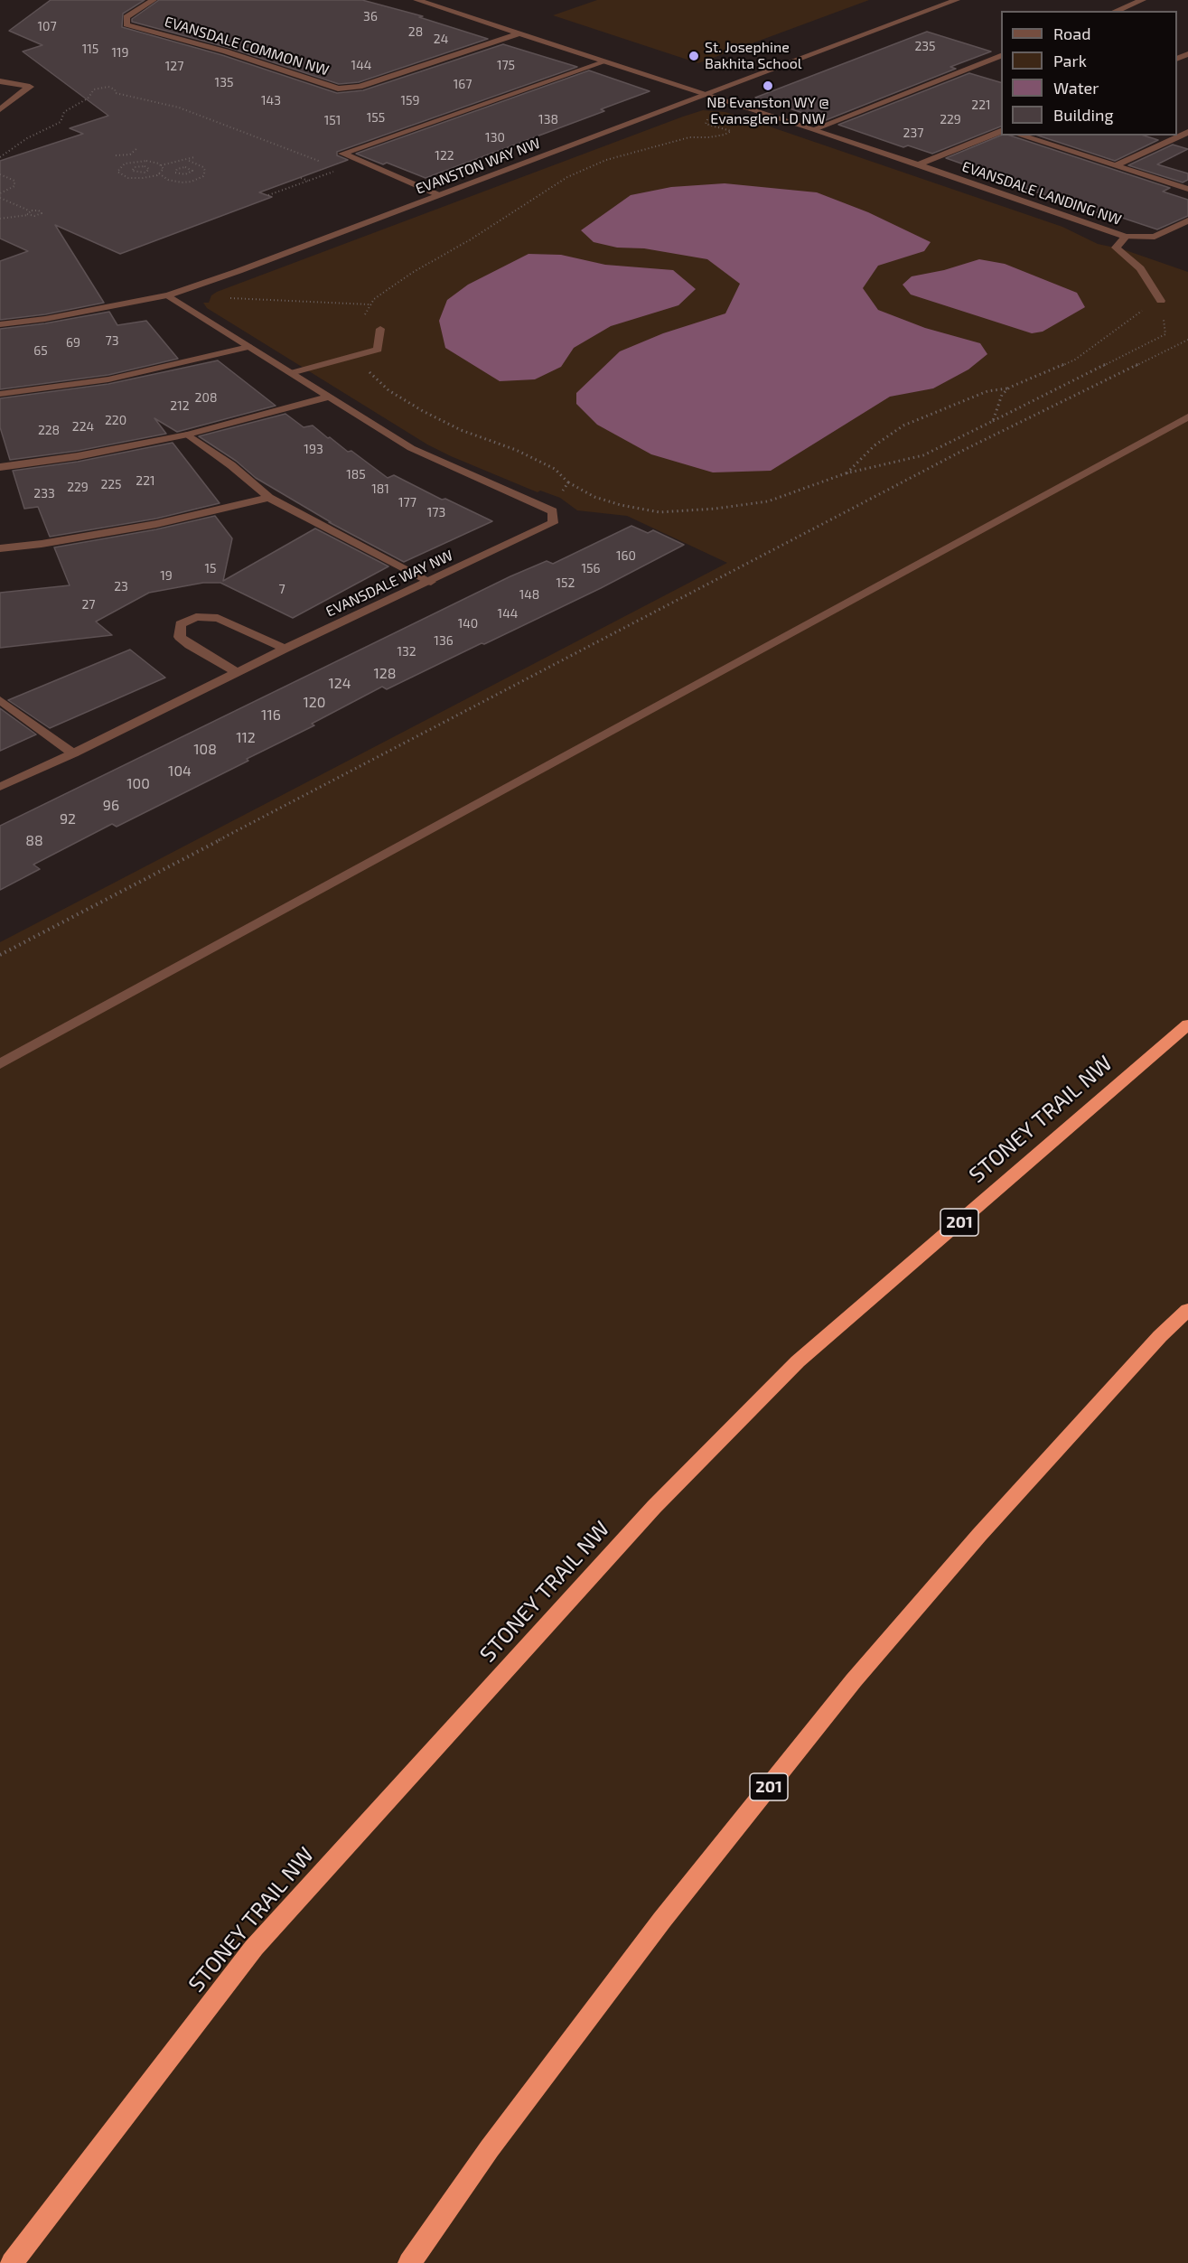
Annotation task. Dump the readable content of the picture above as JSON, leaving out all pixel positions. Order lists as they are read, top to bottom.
{
  "streets": {
    "highway": ["STONEY TRAIL NW", "201"],
    "street": [
      "EVANSDALE COMMON NW",
      "EVANSTON WAY NW",
      "EVANSDALE LANDING NW",
      "EVANSDALE WAY NW"
    ]
  },
  "crossings": [
    ["EVANSTON WAY NW", "EVANSDALE LANDING NW"],
    ["EVANSTON WAY NW", "EVANSDALE WAY NW"]
  ],
  "places": ["St. Josephine Bakhita School", "NB Evanston WY @ Evansglen LD NW"],
  "house_numbers": [
    "36",
    "107",
    "28",
    "24",
    "235",
    "115",
    "119",
    "144",
    "175",
    "127",
    "135",
    "167",
    "143",
    "159",
    "221",
    "155",
    "138",
    "229",
    "151",
    "237",
    "130",
    "122",
    "73",
    "69",
    "65",
    "208",
    "212",
    "220",
    "224",
    "228",
    "193",
    "185",
    "221",
    "225",
    "229",
    "181",
    "233",
    "177",
    "173",
    "160",
    "15",
    "156",
    "19",
    "152",
    "23",
    "7",
    "148",
    "27",
    "144",
    "140",
    "136",
    "132",
    "128",
    "124",
    "120",
    "116",
    "112",
    "108",
    "104",
    "100",
    "96",
    "92",
    "88"
  ],
  "legend": [
    "Road",
    "Park",
    "Water",
    "Building"
  ]
}
